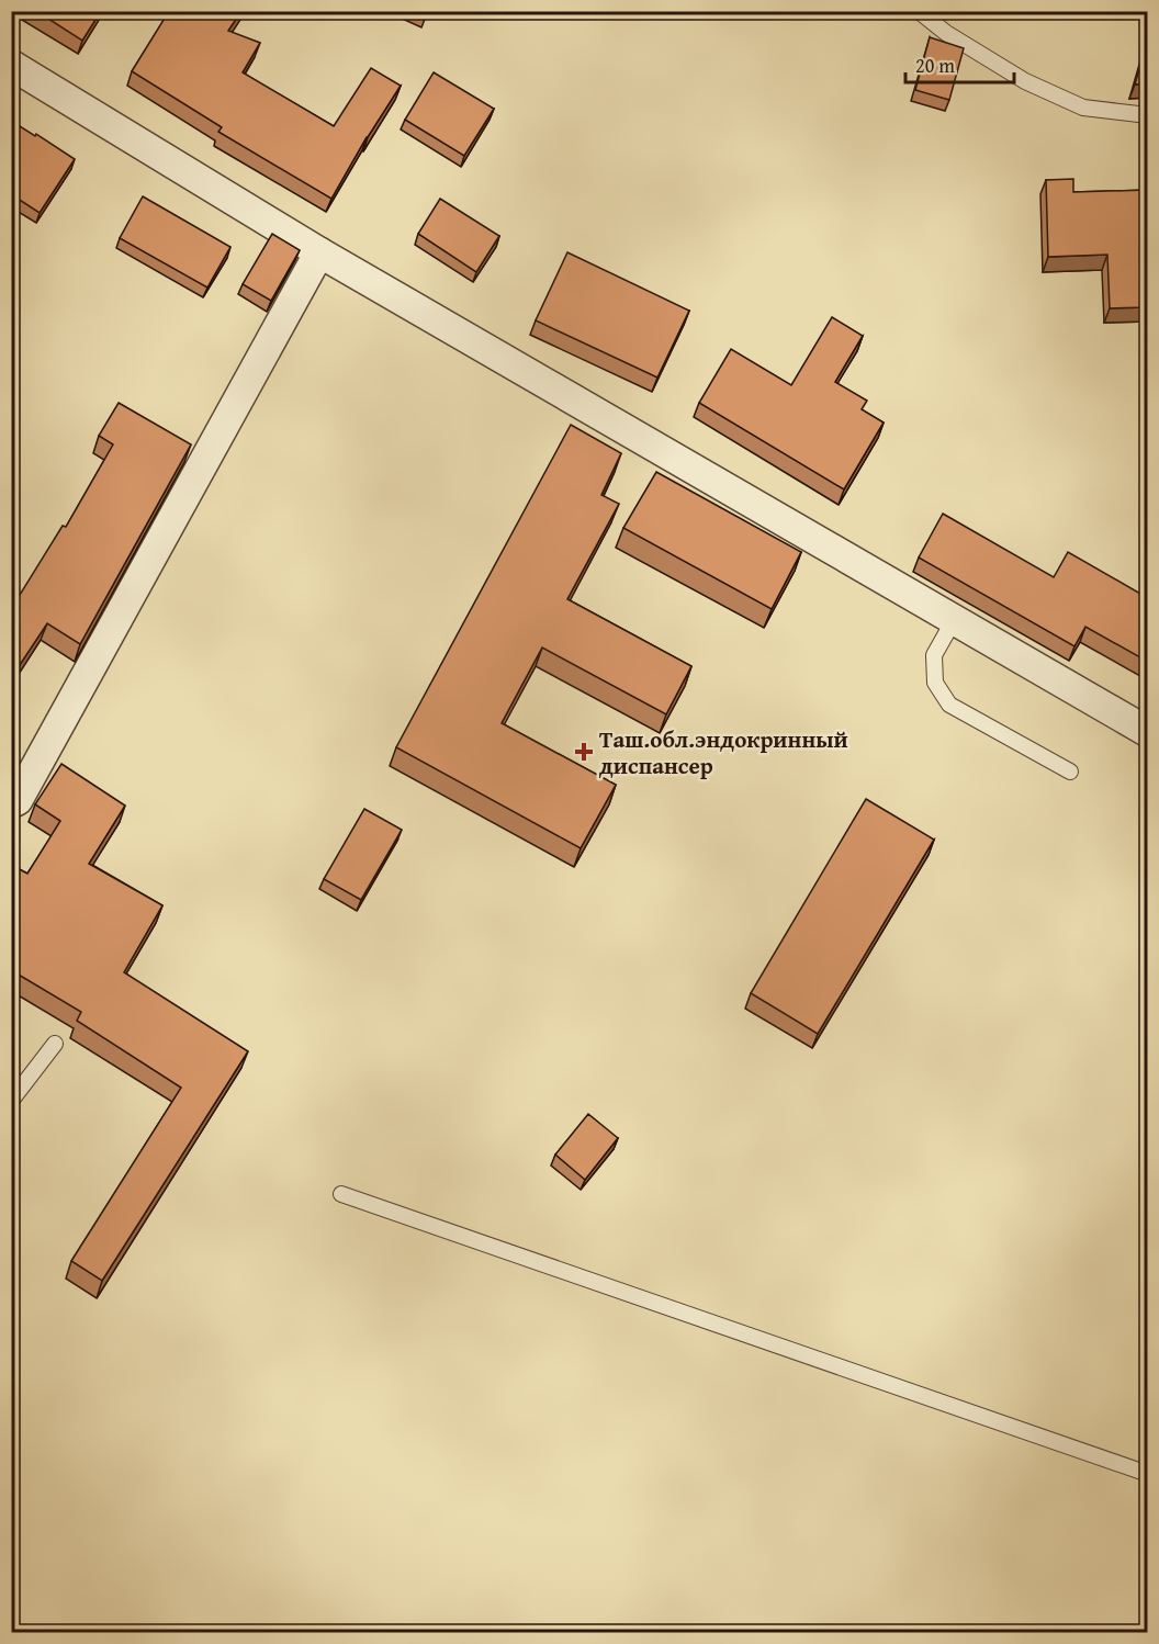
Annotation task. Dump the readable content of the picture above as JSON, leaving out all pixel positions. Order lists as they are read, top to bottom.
{
  "places": {
    "health": ["Таш.обл.эндокринный диспансер"]
  },
  "scale_bar": "20 m"
}
